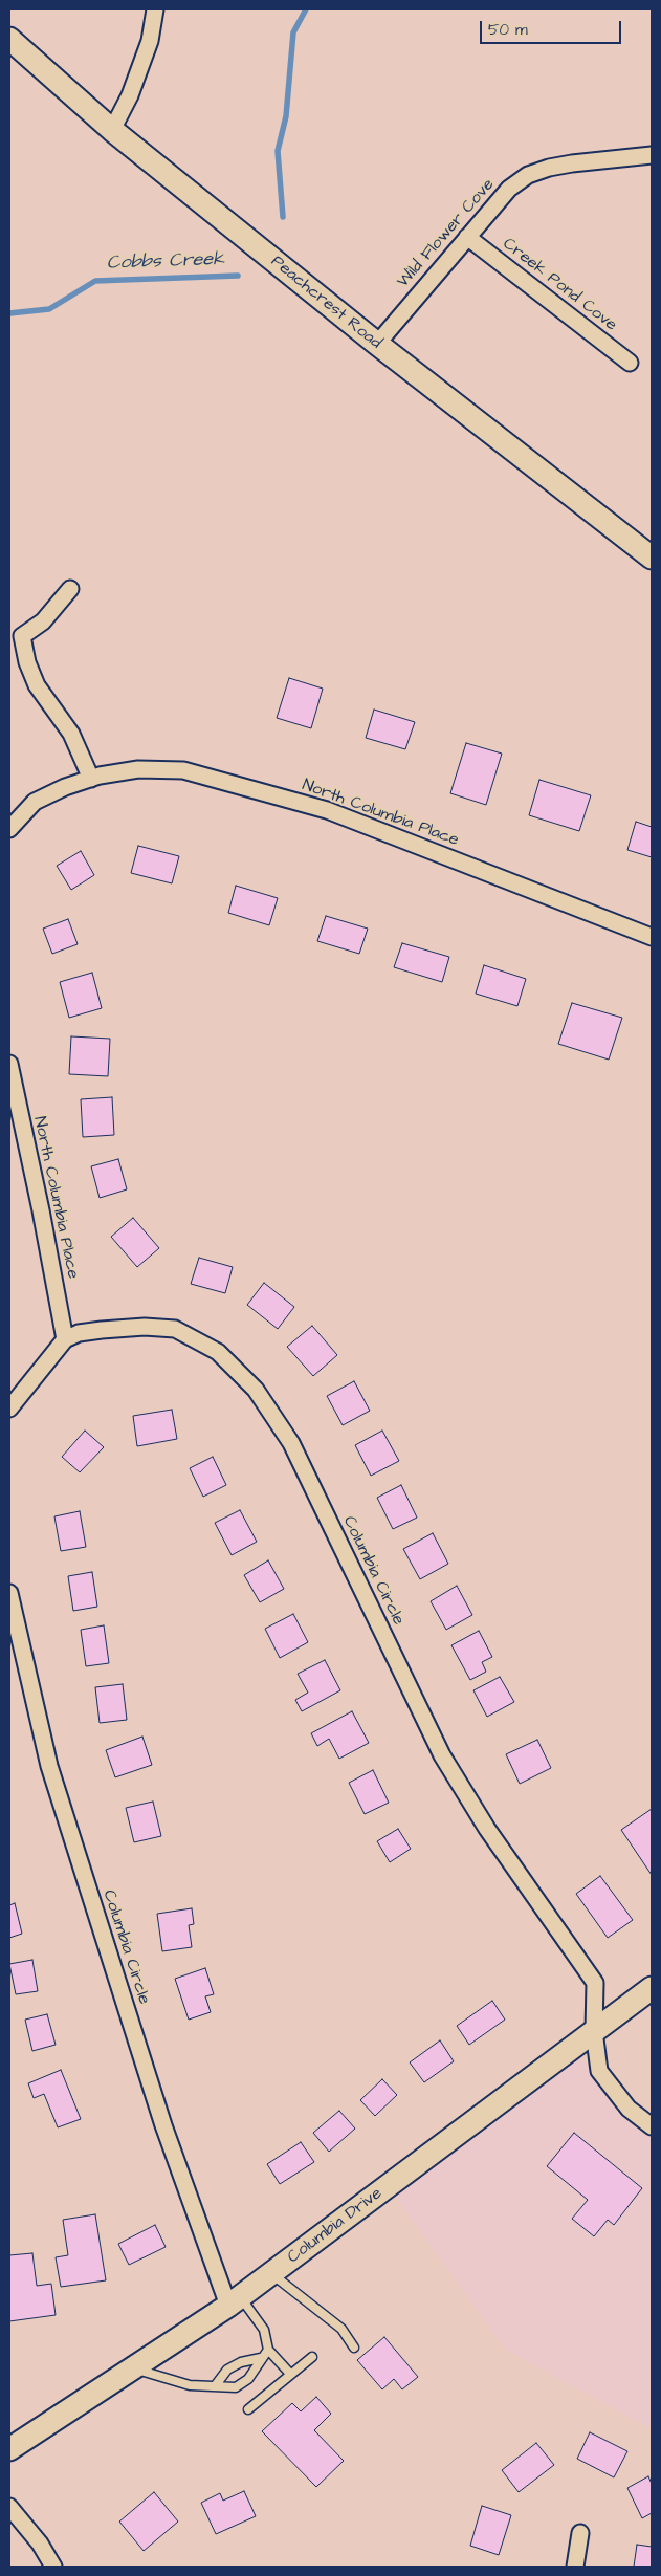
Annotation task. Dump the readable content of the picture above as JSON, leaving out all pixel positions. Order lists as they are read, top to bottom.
{
  "streets": {
    "street": [
      "Wild Flower Cove",
      "Creek Pond Cove",
      "Peachcrest Road",
      "North Columbia Place",
      "Columbia Circle",
      "Columbia Drive"
    ]
  },
  "crossings": [
    ["Wild Flower Cove", "Creek Pond Cove"],
    ["Wild Flower Cove", "Peachcrest Road"],
    ["North Columbia Place", "Columbia Circle"],
    ["Columbia Circle", "Columbia Drive"]
  ],
  "water": ["Cobbs Creek"],
  "scale_bar": "50 m"
}
